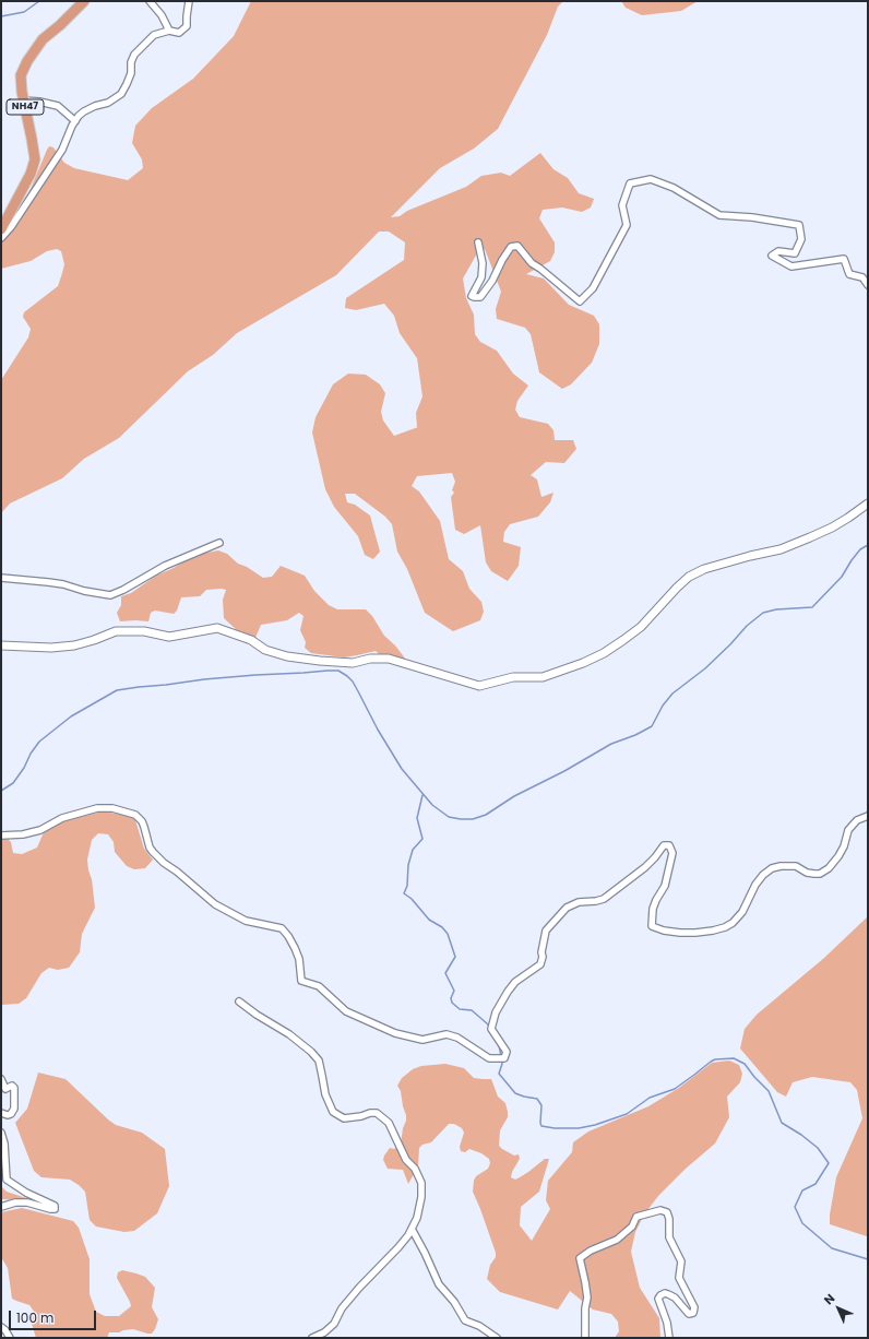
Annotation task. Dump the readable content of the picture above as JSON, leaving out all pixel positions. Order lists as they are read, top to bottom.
{
  "streets": {
    "highway": ["NH47"]
  },
  "scale_bar": "100 m",
  "north": "top left"
}
